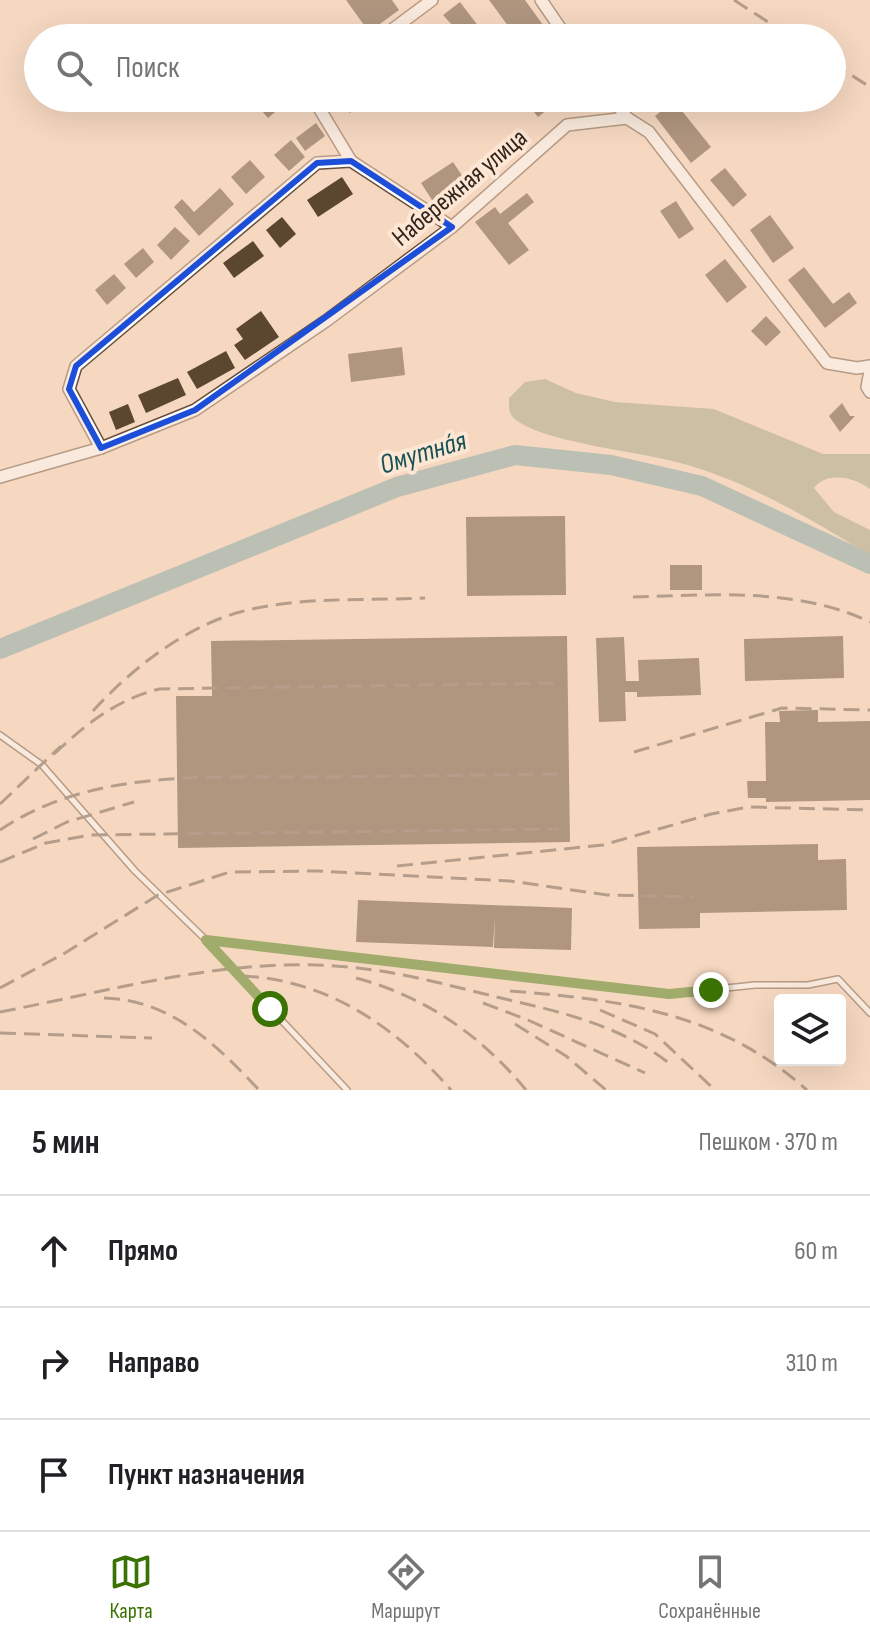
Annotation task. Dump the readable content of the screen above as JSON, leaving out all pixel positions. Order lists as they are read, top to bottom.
{
  "streets": {
    "street": ["Набережная улица"]
  },
  "water": ["Омутна́я"],
  "page": {
    "search": "Поиск",
    "heading": ["5 мин", "Пешком · 370 m"],
    "list": [
      ["Прямо", "60 m"],
      ["Направо", "310 m"],
      "Пункт назначения"
    ],
    "nav": ["Карта", "Маршрут", "Сохранённые"]
  }
}
